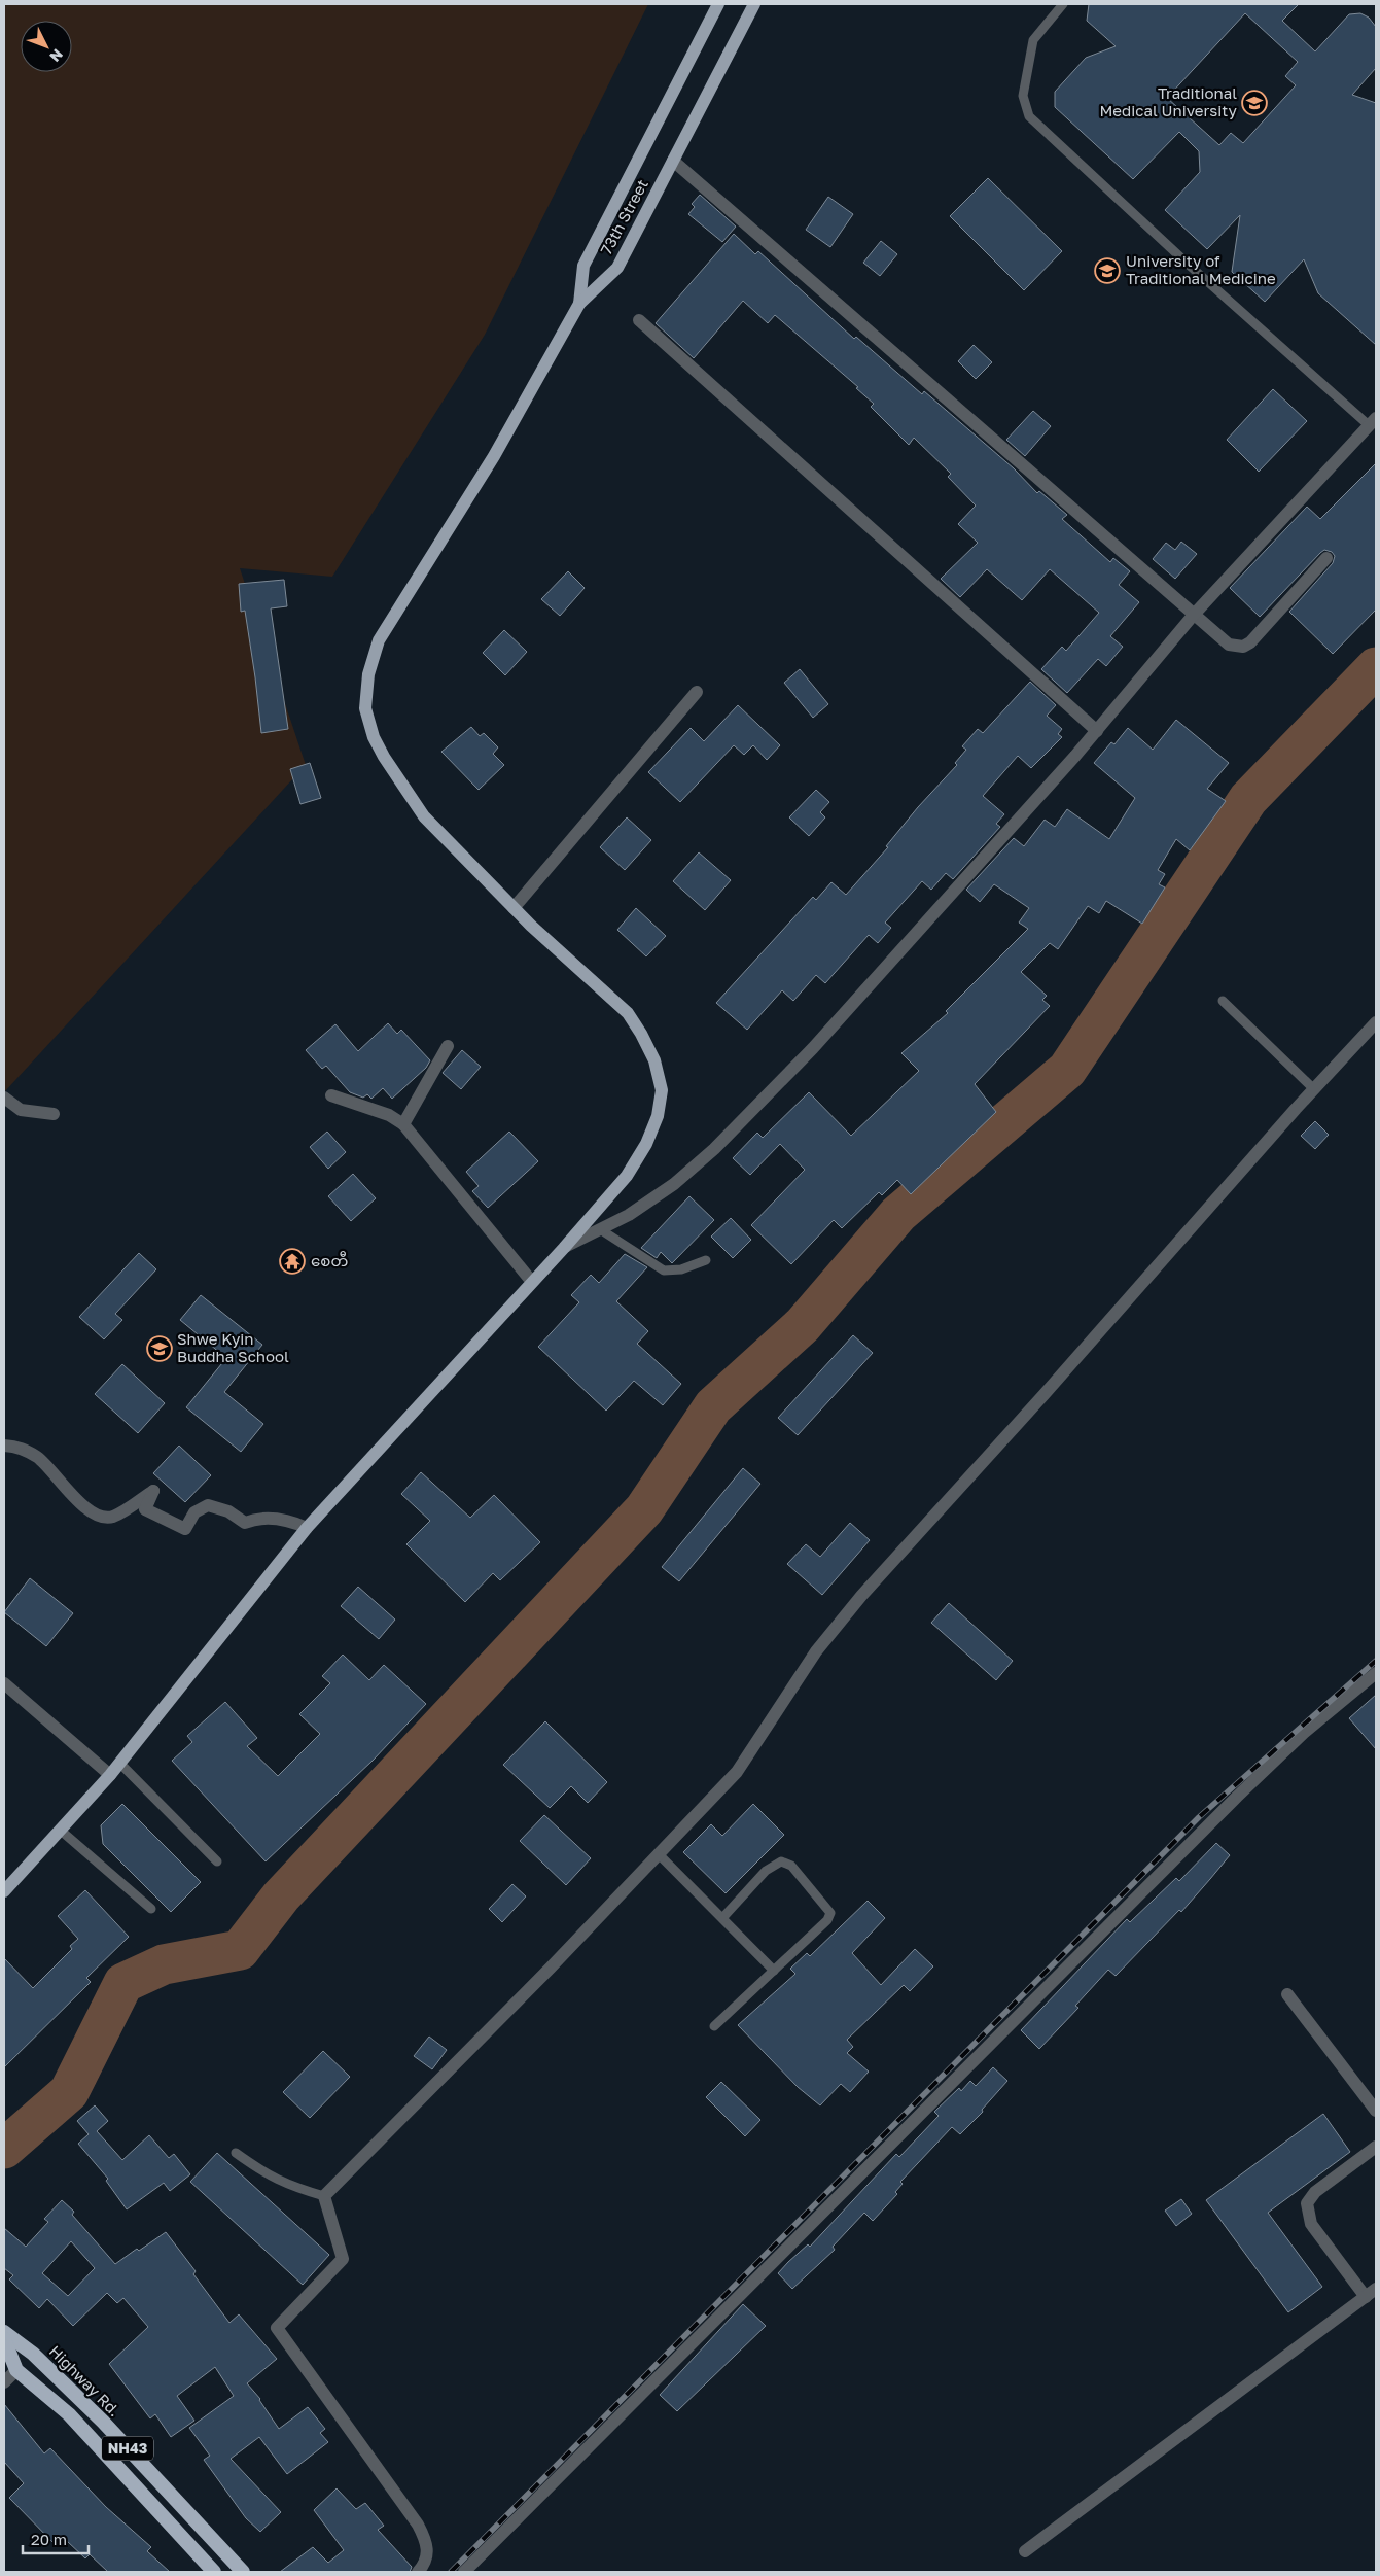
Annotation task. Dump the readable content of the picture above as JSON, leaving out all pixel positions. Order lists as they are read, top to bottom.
{
  "streets": {
    "highway": ["Highway Rd.", "NH43"],
    "main road": ["73th Street"]
  },
  "places": {
    "school or university": ["Traditional Medical University", "University of Traditional Medicine", "Shwe Kyin Buddha School"],
    "temple": ["စေတီ"]
  },
  "scale_bar": "20 m",
  "north": "bottom right"
}
